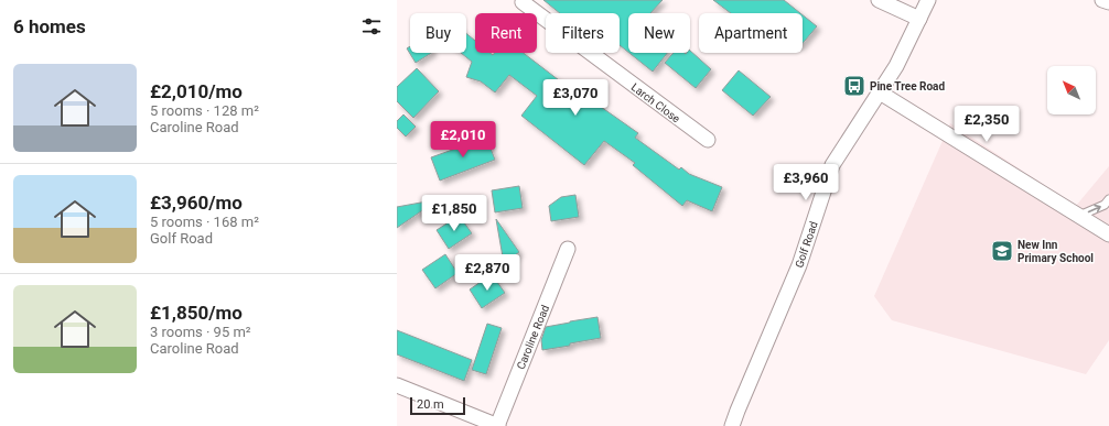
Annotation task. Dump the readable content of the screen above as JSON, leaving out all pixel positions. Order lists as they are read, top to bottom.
{
  "streets": {
    "street": ["Larch Close", "Golf Road", "Caroline Road"]
  },
  "places": {
    "bus stop": ["Pine Tree Road"],
    "school or university": ["New Inn Primary School"]
  },
  "scale_bar": "20 m",
  "north": "top left",
  "page": {
    "heading": "6 homes",
    "chip": [
      "Buy",
      "Rent",
      "Filters",
      "New",
      "Apartment"
    ],
    "list": [
      {
        "name": "£2,010/mo",
        "note": "5 rooms · 128 m² · Caroline Road"
      },
      {
        "name": "£3,960/mo",
        "note": "5 rooms · 168 m² · Golf Road"
      },
      {
        "name": "£1,850/mo",
        "note": "3 rooms · 95 m² · Caroline Road"
      }
    ],
    "price": [
      "£3,070",
      "£2,350",
      "£2,010",
      "£3,960",
      "£1,850",
      "£2,870"
    ],
    "scale": "20 m"
  }
}
